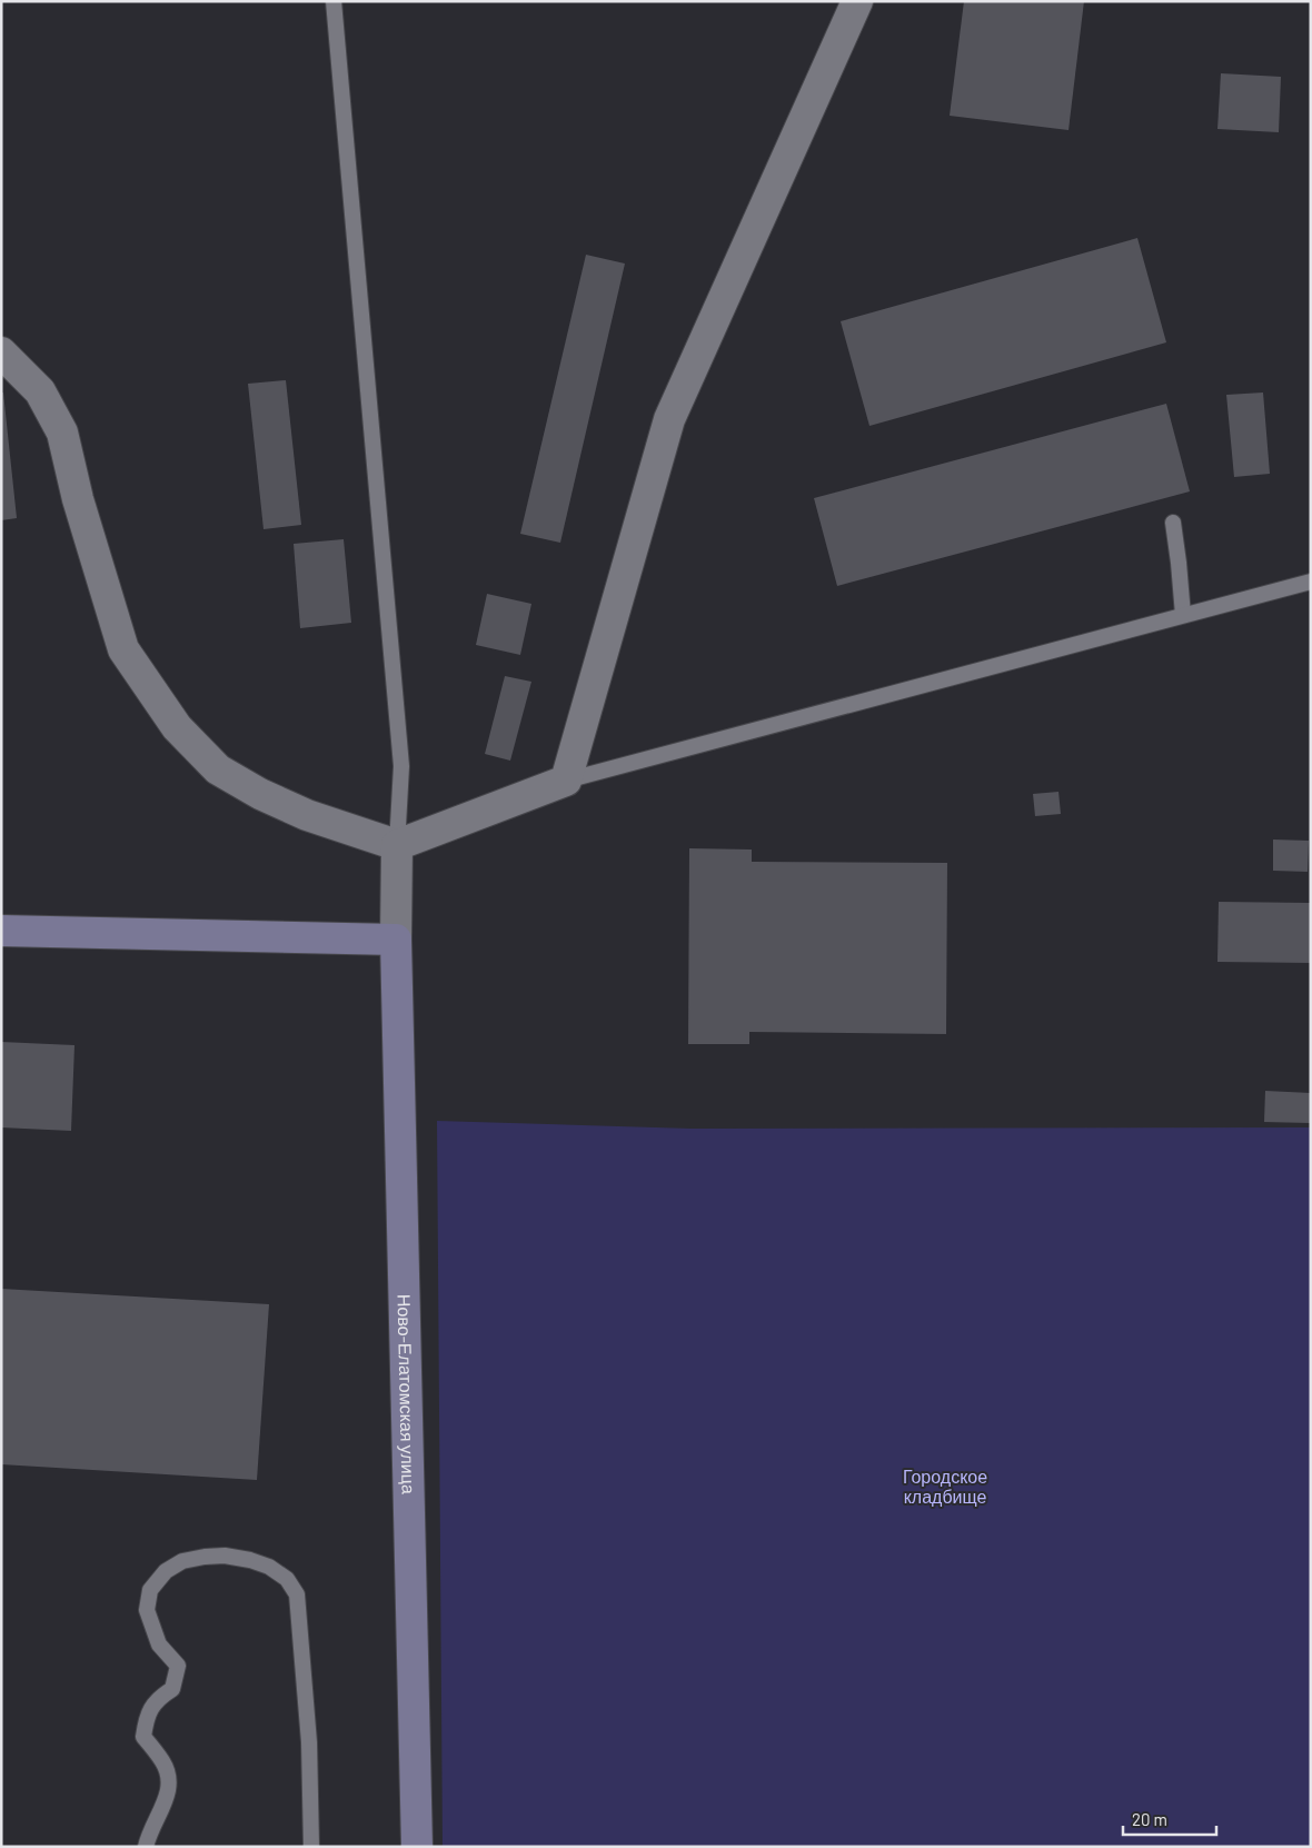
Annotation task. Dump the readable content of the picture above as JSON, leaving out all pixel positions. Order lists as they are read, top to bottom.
{
  "streets": {
    "street": ["Ново-Елатомская улица"]
  },
  "parks": ["Городское кладбище"],
  "scale_bar": "20 m"
}
